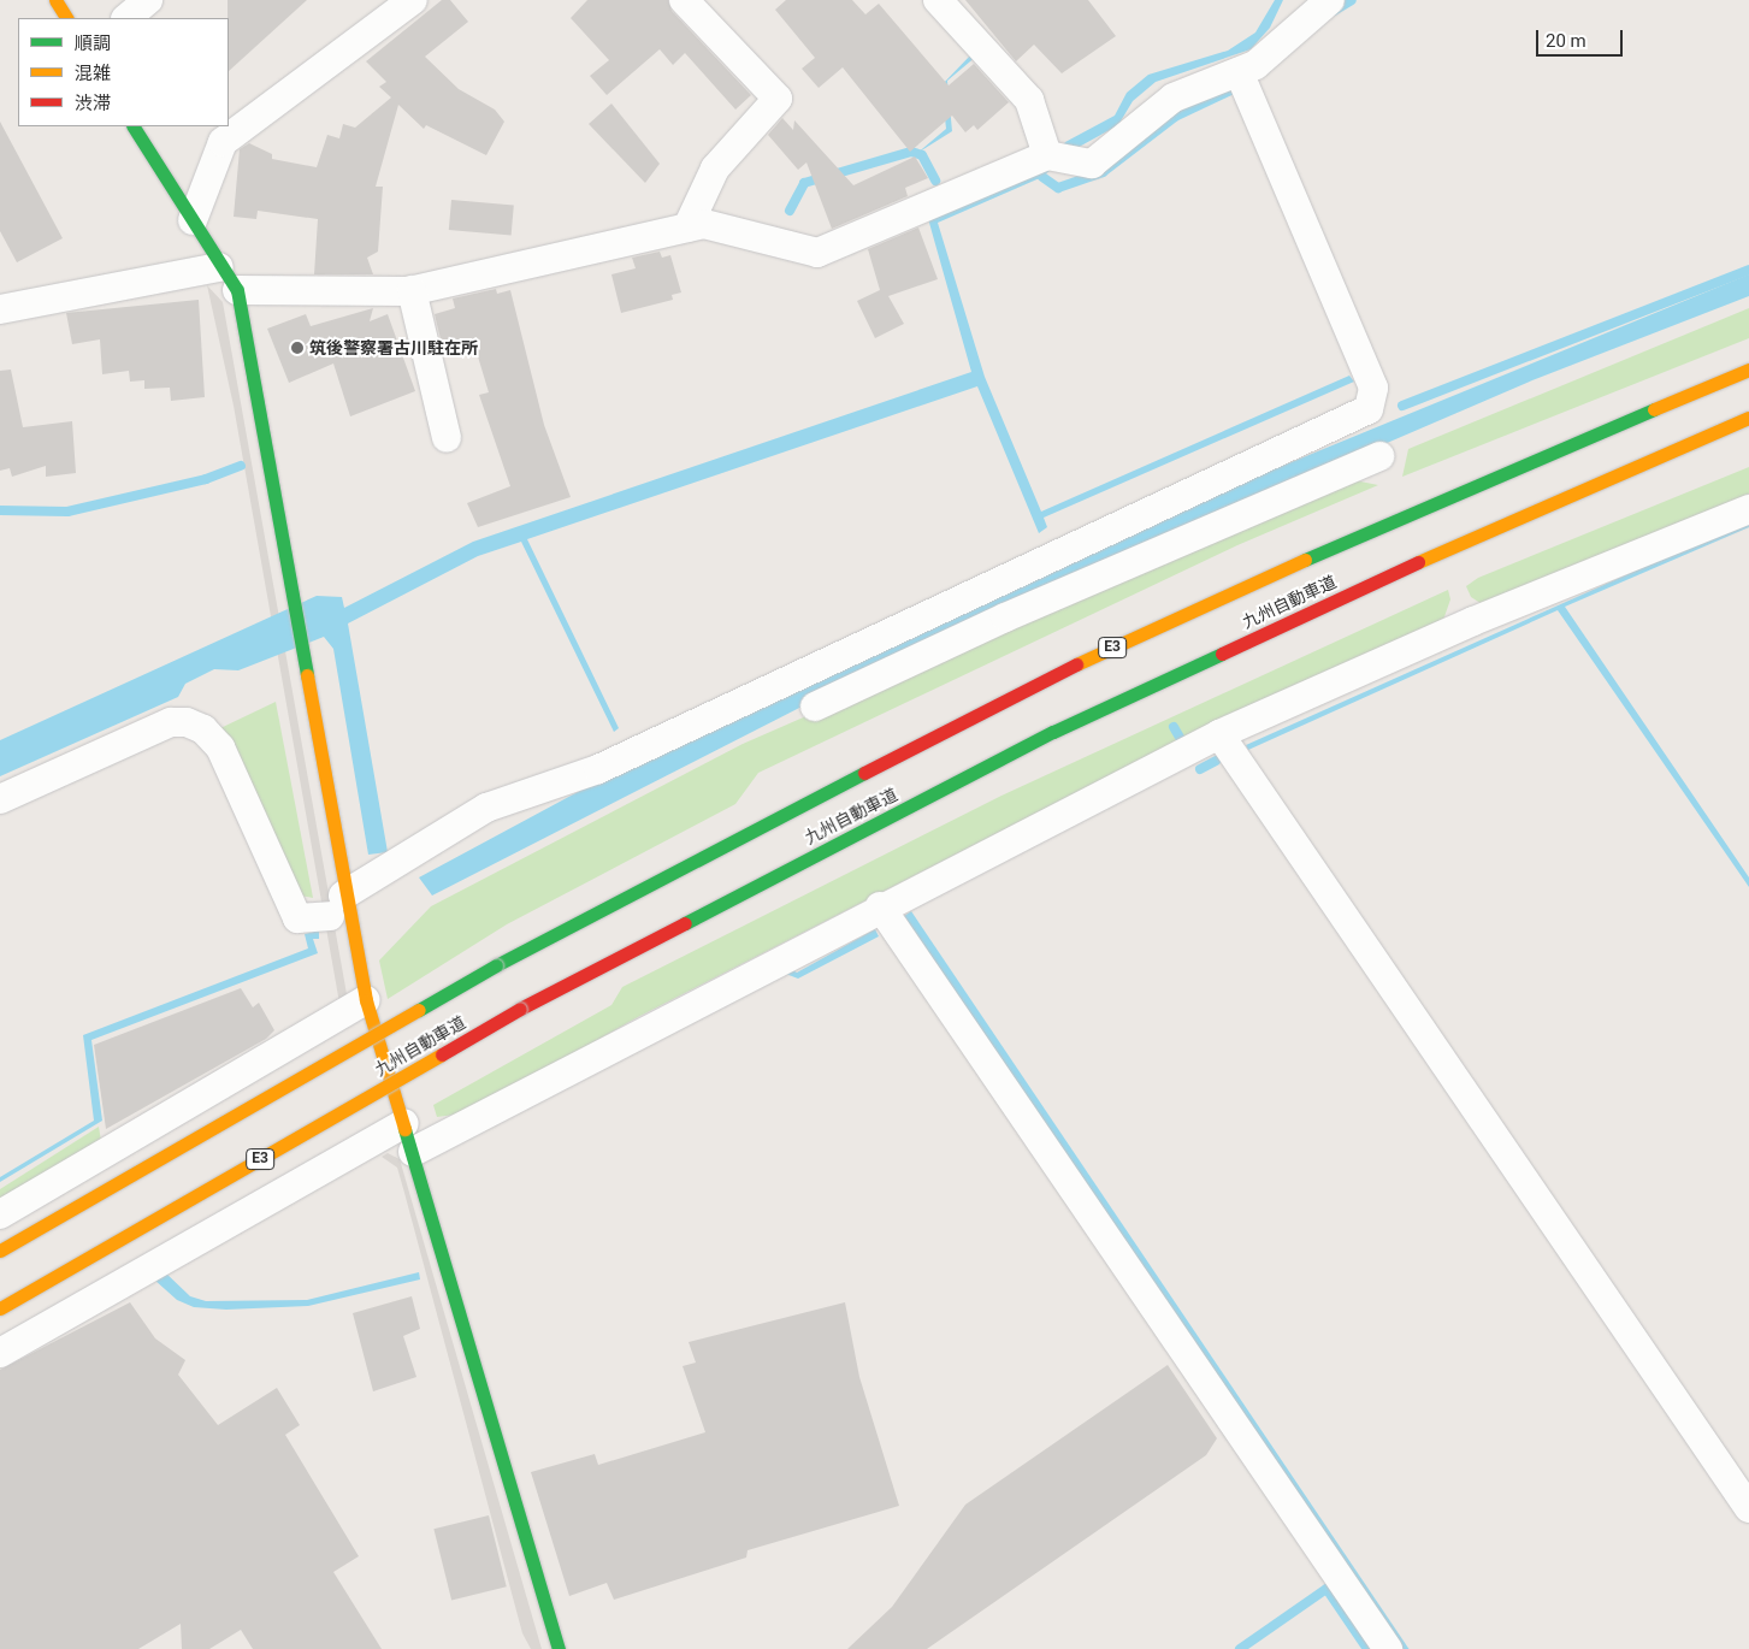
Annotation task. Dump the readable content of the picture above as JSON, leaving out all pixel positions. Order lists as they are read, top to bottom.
{
  "streets": {
    "main road": ["九州自動車道", "E3"]
  },
  "places": ["筑後警察署古川駐在所"],
  "legend": ["順調", "混雑", "渋滞"],
  "scale_bar": "20 m"
}
